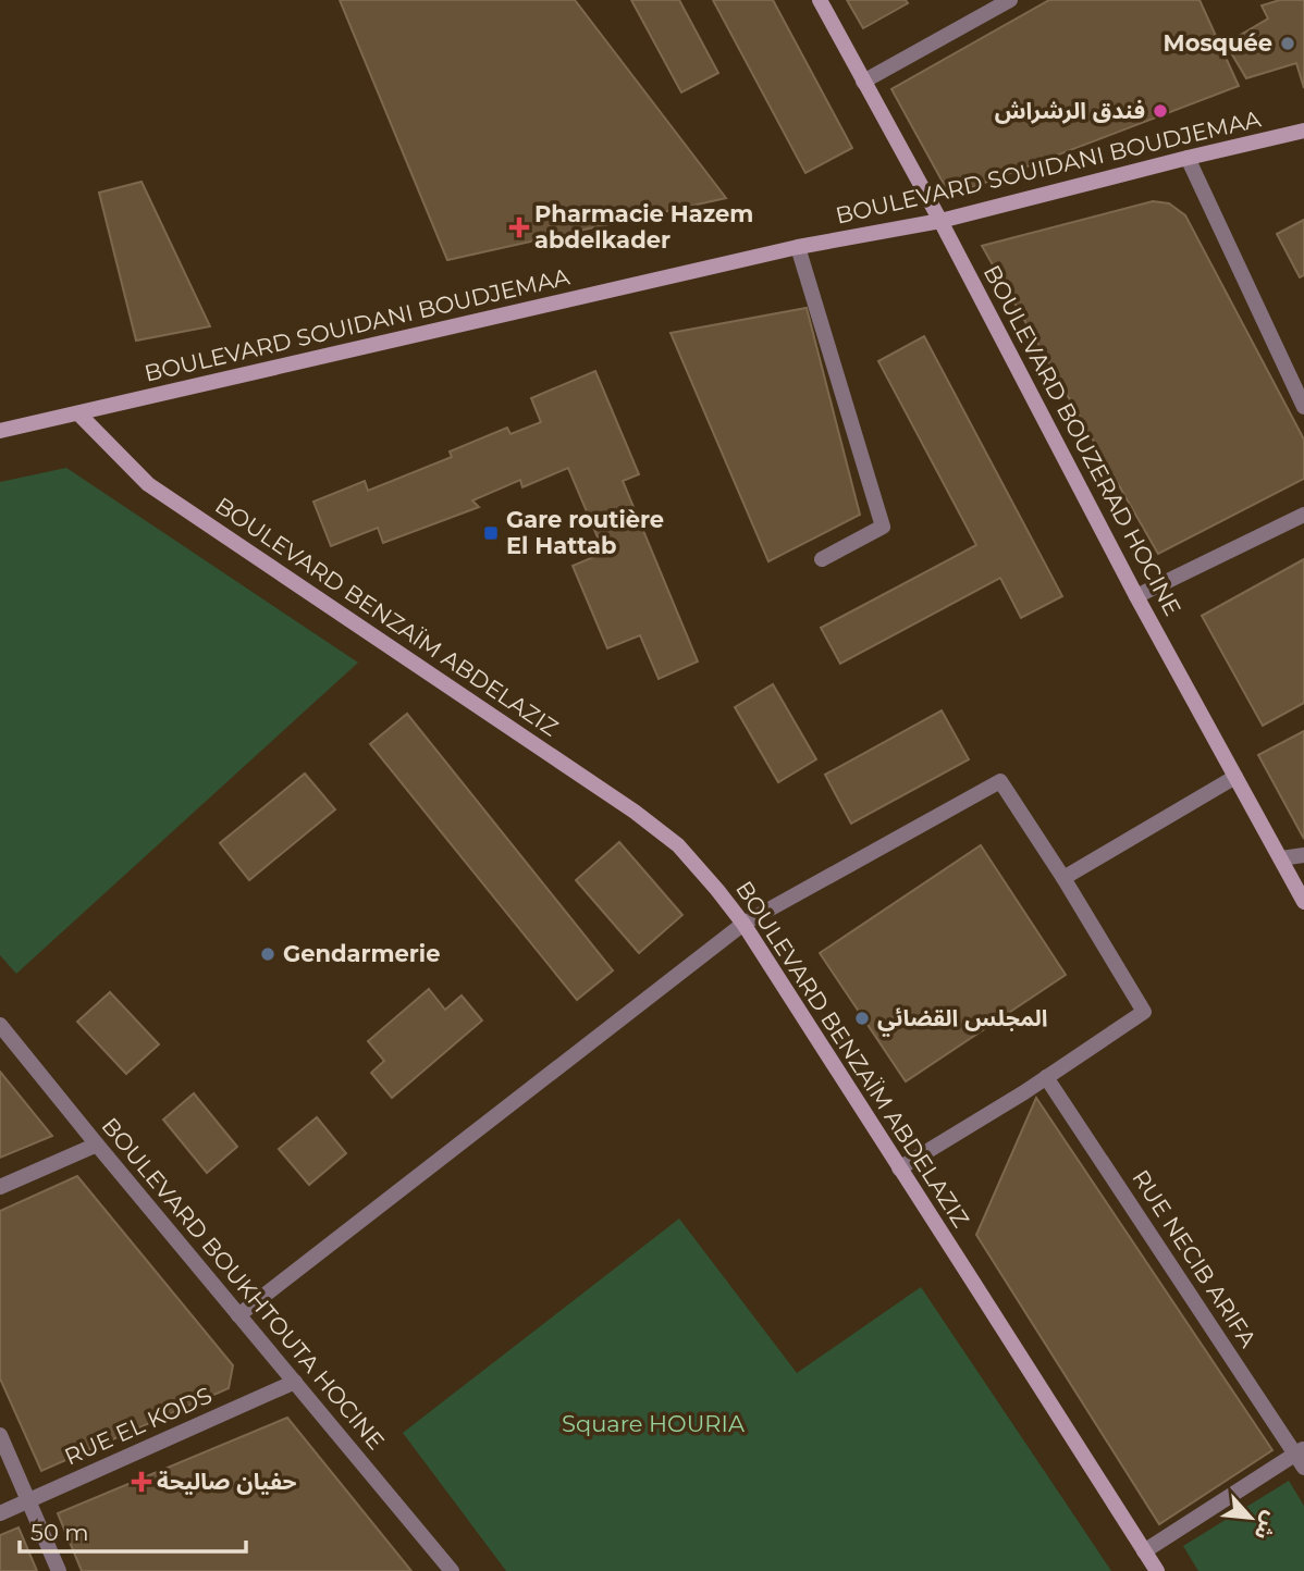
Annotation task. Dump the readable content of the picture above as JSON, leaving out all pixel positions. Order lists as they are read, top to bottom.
{
  "streets": {
    "main road": ["BOULEVARD SOUIDANI BOUDJEMAA", "BOULEVARD BOUZERAD HOCINE", "BOULEVARD BENZAÏM ABDELAZIZ"],
    "street": ["RUE NECIB ARIFA", "BOULEVARD BOUKHTOUTA HOCINE", "RUE EL KODS"]
  },
  "crossings": [
    ["BOULEVARD SOUIDANI BOUDJEMAA", "BOULEVARD BOUZERAD HOCINE"],
    ["BOULEVARD SOUIDANI BOUDJEMAA", "BOULEVARD BENZAÏM ABDELAZIZ"],
    ["BOULEVARD BOUKHTOUTA HOCINE", "RUE EL KODS"]
  ],
  "parks": ["Square HOURIA"],
  "places": {
    "other": [
      "Mosquée",
      "فندق الرشراش",
      "Gendarmerie",
      "المجلس القضائي"
    ],
    "health": ["Pharmacie Hazem abdelkader", "حفيان صاليحة"],
    "transit": ["Gare routière El Hattab"]
  },
  "scale_bar": "50 m",
  "north": "bottom right"
}
